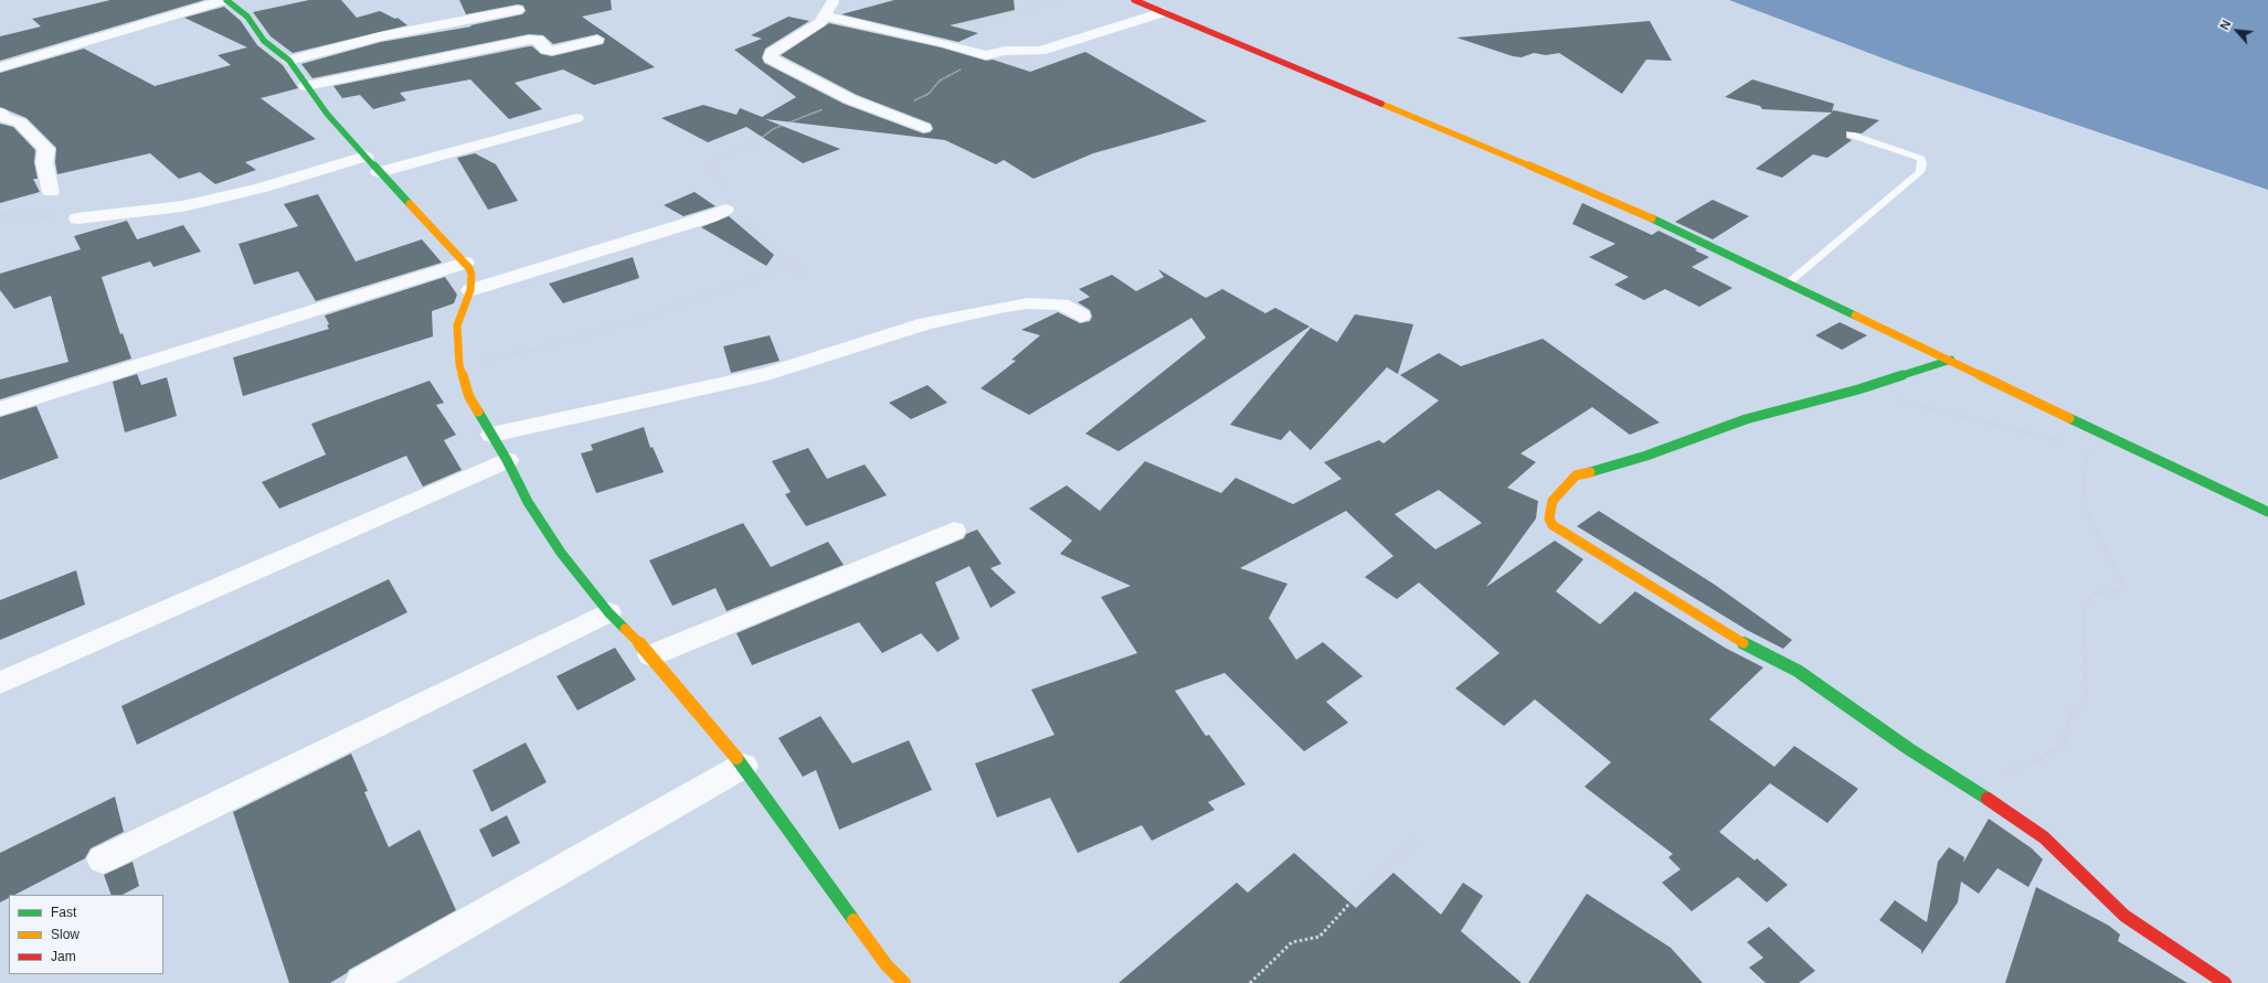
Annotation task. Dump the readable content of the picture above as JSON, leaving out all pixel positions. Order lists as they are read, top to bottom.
{
  "legend": ["Fast", "Slow", "Jam"],
  "north": "top left"
}
